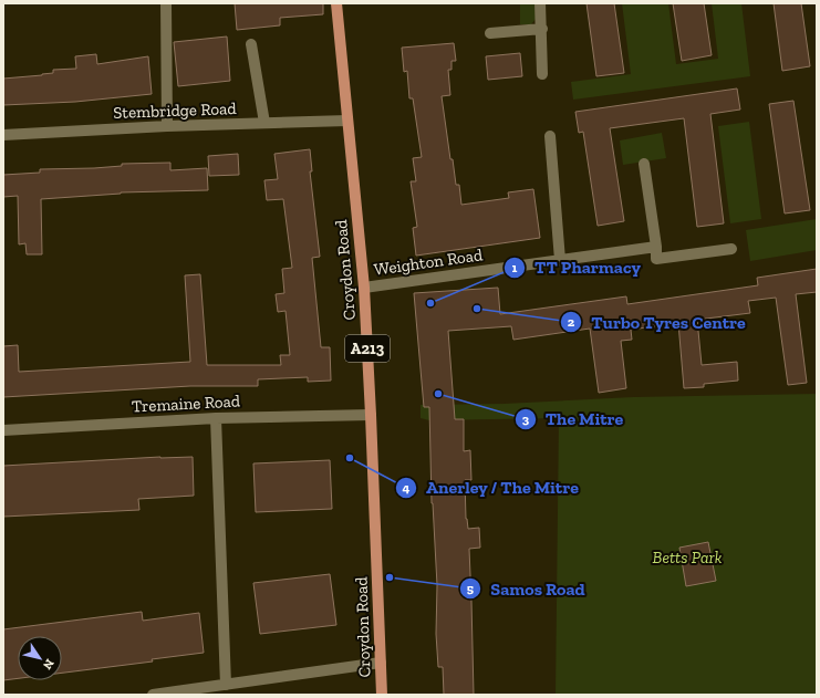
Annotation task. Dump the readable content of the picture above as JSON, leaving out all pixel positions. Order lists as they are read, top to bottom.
{
  "streets": {
    "main road": ["Croydon Road", "A213"],
    "street": ["Stembridge Road", "Weighton Road", "Tremaine Road"]
  },
  "crossings": [
    ["Stembridge Road", "Croydon Road"],
    ["Weighton Road", "Croydon Road"],
    ["Croydon Road", "Tremaine Road"]
  ],
  "parks": ["Betts Park"],
  "places": [
    "TT Pharmacy",
    "Turbo Tyres Centre",
    "The Mitre",
    "Anerley / The Mitre",
    "Samos Road"
  ],
  "north": "bottom right"
}
